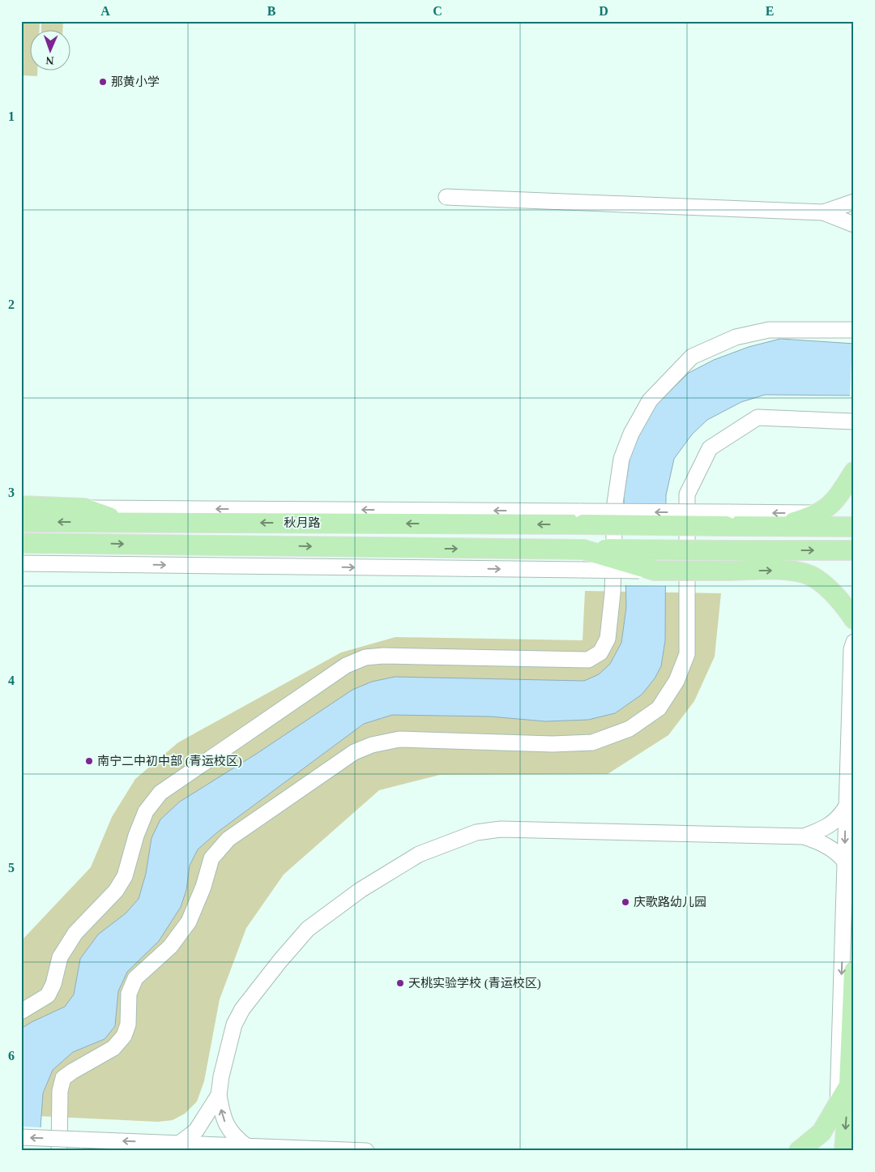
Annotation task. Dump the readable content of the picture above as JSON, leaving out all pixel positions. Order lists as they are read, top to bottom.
{
  "streets": {
    "main road": ["秋月路"]
  },
  "places": [
    "那黄小学",
    "南宁二中初中部 (青运校区)",
    "庆歌路幼儿园",
    "天桃实验学校 (青运校区)"
  ],
  "north": "bottom",
  "grid": {
    "columns": [
      "A",
      "B",
      "C",
      "D",
      "E"
    ],
    "rows": [
      "1",
      "2",
      "3",
      "4",
      "5",
      "6"
    ]
  }
}
